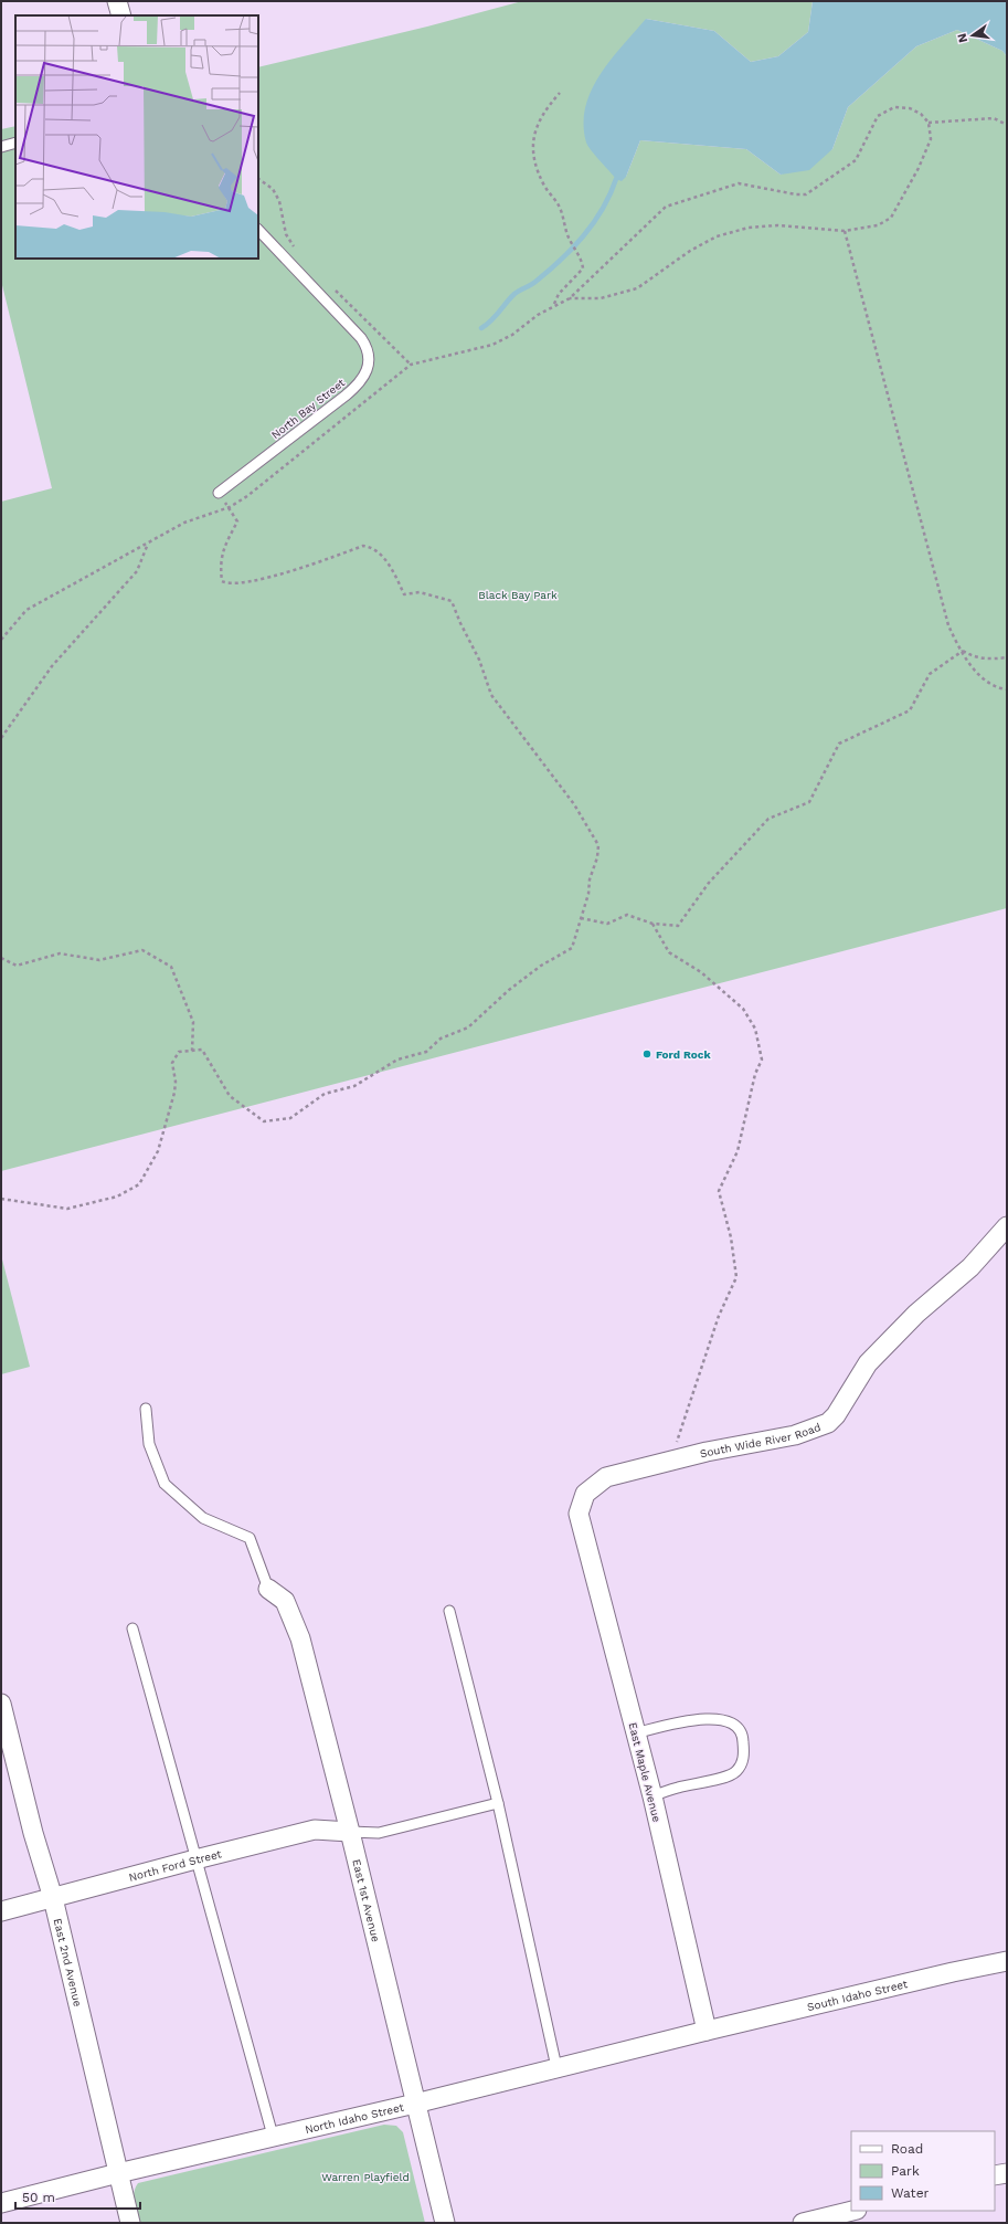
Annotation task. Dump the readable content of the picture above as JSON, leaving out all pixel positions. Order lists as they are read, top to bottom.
{
  "streets": {
    "street": [
      "South Wide River Road",
      "East Maple Avenue",
      "North Ford Street",
      "East 1st Avenue",
      "East 2nd Avenue",
      "South Idaho Street",
      "North Idaho Street"
    ],
    "lane": ["North Bay Street"]
  },
  "crossings": [
    ["South Wide River Road", "East Maple Avenue"],
    ["East Maple Avenue", "South Idaho Street"],
    ["East Maple Avenue", "North Idaho Street"],
    ["North Ford Street", "East 1st Avenue"],
    ["North Ford Street", "East 2nd Avenue"],
    ["East 1st Avenue", "North Idaho Street"],
    ["East 2nd Avenue", "North Idaho Street"],
    ["South Idaho Street", "North Idaho Street"]
  ],
  "parks": ["Black Bay Park", "Warren Playfield"],
  "places": ["Ford Rock"],
  "legend": ["Road", "Park", "Water"],
  "scale_bar": "50 m",
  "north": "left"
}
